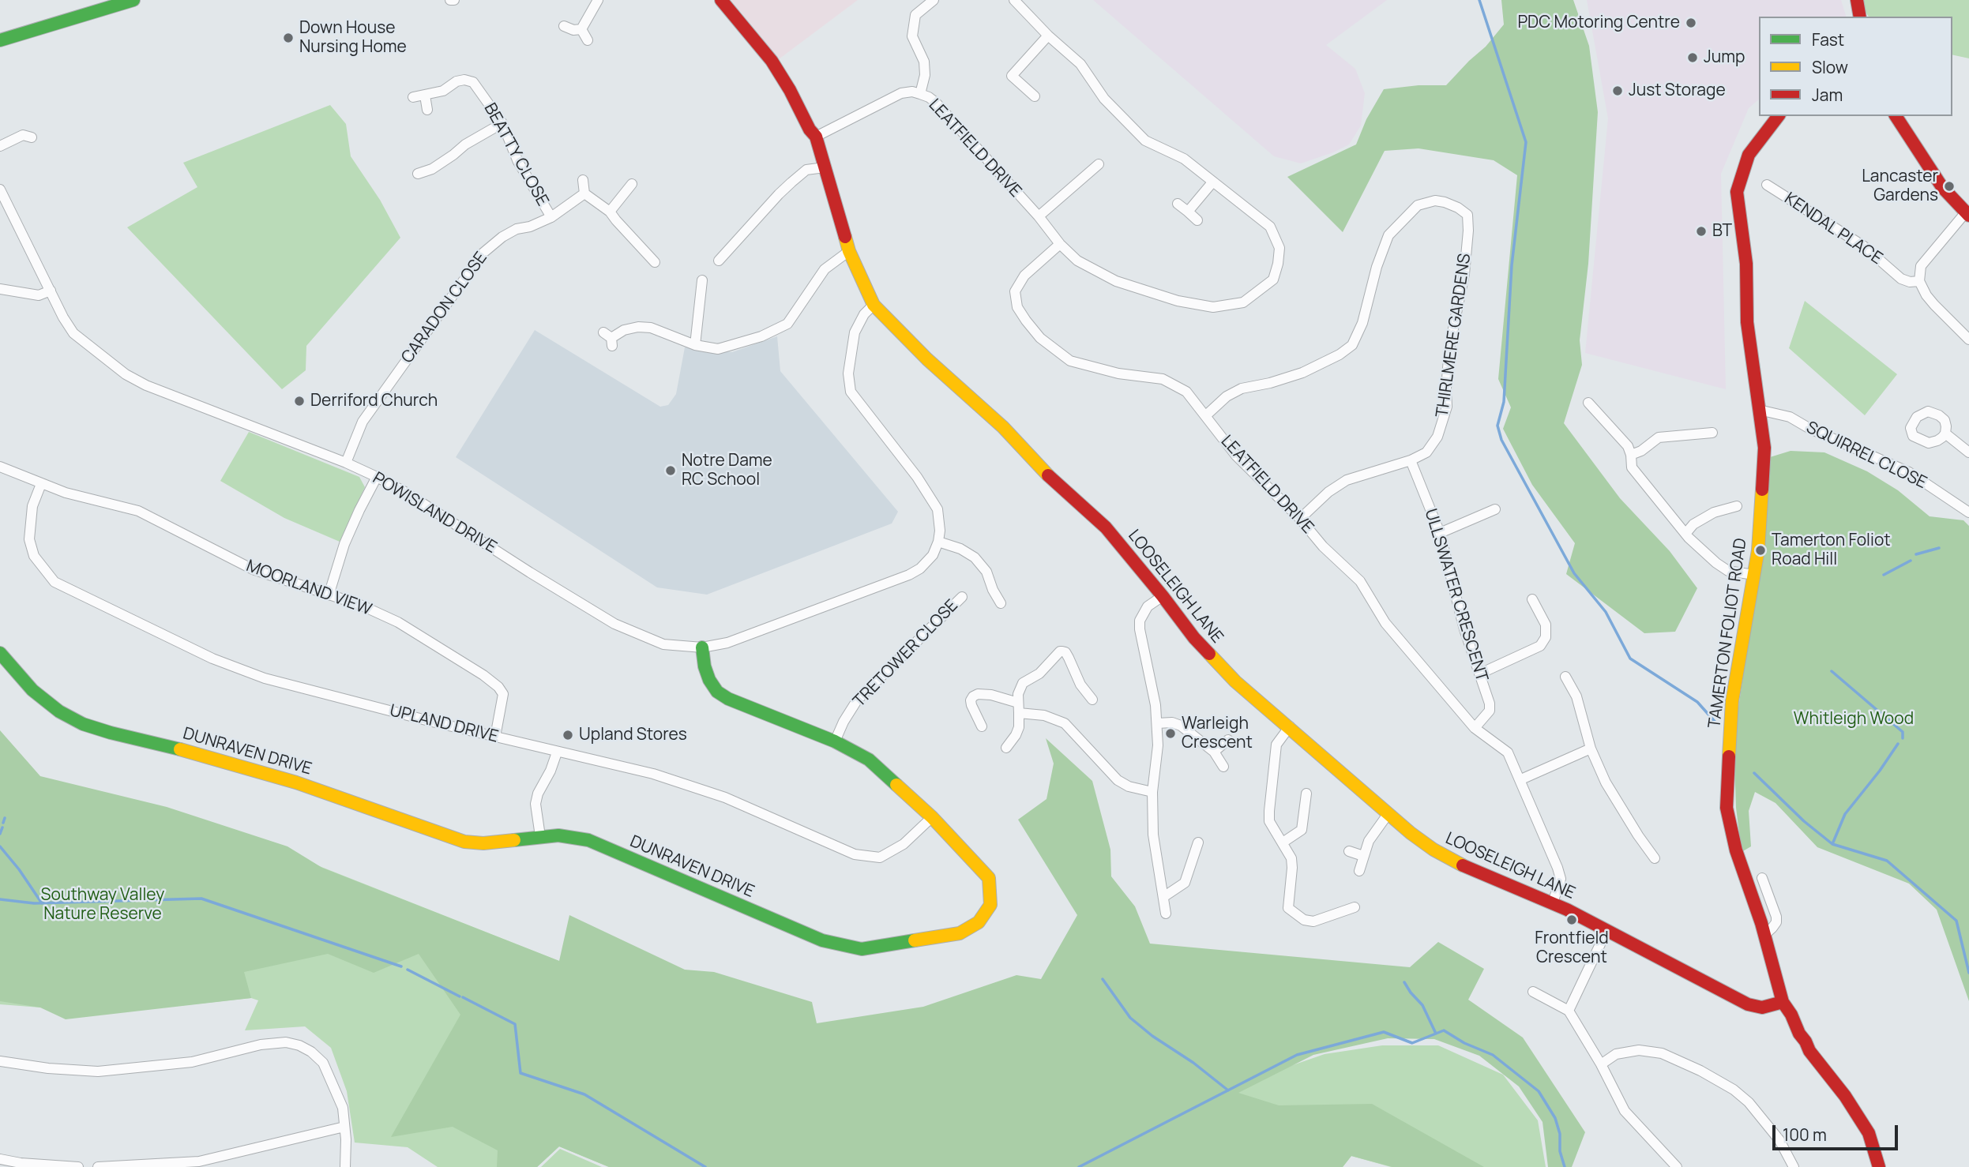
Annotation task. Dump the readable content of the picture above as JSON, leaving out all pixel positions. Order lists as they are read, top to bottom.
{
  "streets": {
    "main road": ["LOOSELEIGH LANE", "TAMERTON FOLIOT ROAD", "DUNRAVEN DRIVE"],
    "street": [
      "LEATFIELD DRIVE",
      "BEATTY CLOSE",
      "KENDAL PLACE",
      "CARADON CLOSE",
      "THIRLMERE GARDENS",
      "SQUIRREL CLOSE",
      "POWISLAND DRIVE",
      "MOORLAND VIEW",
      "ULLSWATER CRESCENT",
      "TRETOWER CLOSE",
      "UPLAND DRIVE"
    ]
  },
  "crossings": [
    ["LEATFIELD DRIVE", "THIRLMERE GARDENS"],
    ["LEATFIELD DRIVE", "LOOSELEIGH LANE"],
    ["LEATFIELD DRIVE", "ULLSWATER CRESCENT"],
    ["BEATTY CLOSE", "CARADON CLOSE"],
    ["CARADON CLOSE", "POWISLAND DRIVE"],
    ["THIRLMERE GARDENS", "ULLSWATER CRESCENT"],
    ["SQUIRREL CLOSE", "TAMERTON FOLIOT ROAD"],
    ["POWISLAND DRIVE", "DUNRAVEN DRIVE"],
    ["LOOSELEIGH LANE", "TAMERTON FOLIOT ROAD"],
    ["MOORLAND VIEW", "UPLAND DRIVE"],
    ["TRETOWER CLOSE", "DUNRAVEN DRIVE"],
    ["UPLAND DRIVE", "DUNRAVEN DRIVE"]
  ],
  "parks": ["Whitleigh Wood", "Southway Valley Nature Reserve"],
  "places": [
    "PDC Motoring Centre",
    "Down House Nursing Home",
    "Jump",
    "Just Storage",
    "Lancaster Gardens",
    "BT",
    "Derriford Church",
    "Notre Dame RC School",
    "Tamerton Foliot Road Hill",
    "Warleigh Crescent",
    "Upland Stores",
    "Frontfield Crescent"
  ],
  "legend": ["Fast", "Slow", "Jam"],
  "scale_bar": "100 m"
}
